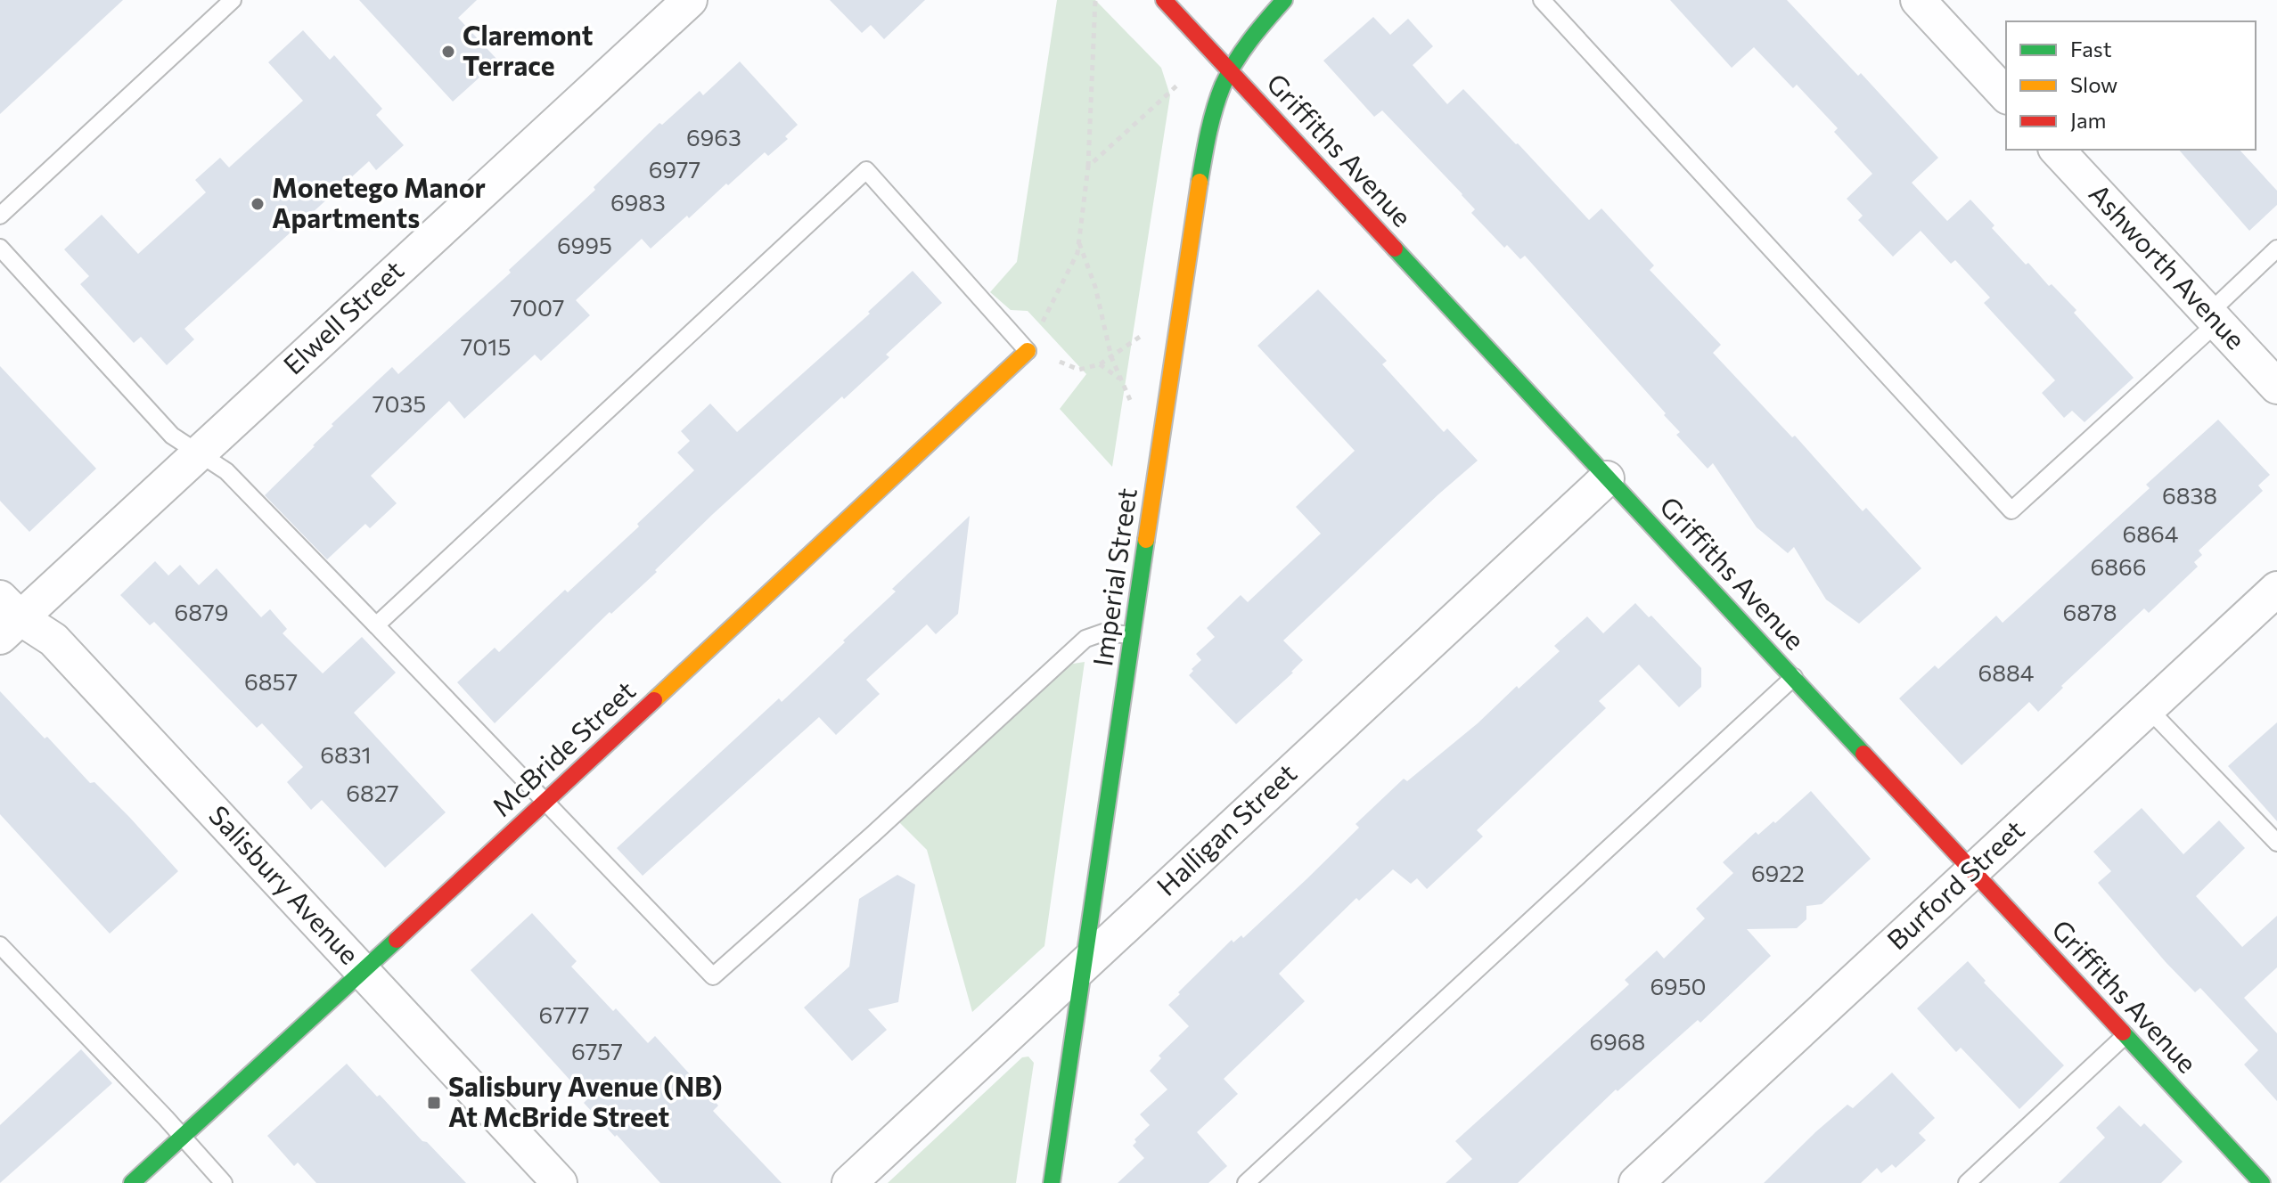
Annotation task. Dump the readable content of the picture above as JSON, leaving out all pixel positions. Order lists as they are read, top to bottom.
{
  "streets": {
    "street": [
      "Griffiths Avenue",
      "Ashworth Avenue",
      "Elwell Street",
      "Imperial Street",
      "McBride Street",
      "Halligan Street",
      "Salisbury Avenue",
      "Burford Street"
    ]
  },
  "crossings": [
    ["Griffiths Avenue", "Imperial Street"],
    ["Griffiths Avenue", "Halligan Street"],
    ["Griffiths Avenue", "Burford Street"],
    ["Elwell Street", "Salisbury Avenue"],
    ["Imperial Street", "Halligan Street"],
    ["McBride Street", "Salisbury Avenue"]
  ],
  "places": {
    "other": ["Claremont Terrace", "Monetego Manor Apartments"],
    "transit": ["Salisbury Avenue (NB) At McBride Street"]
  },
  "house_numbers": [
    "6963",
    "6977",
    "6983",
    "6995",
    "7007",
    "7015",
    "7035",
    "6838",
    "6864",
    "6866",
    "6879",
    "6878",
    "6884",
    "6857",
    "6831",
    "6827",
    "6922",
    "6950",
    "6777",
    "6968",
    "6757"
  ],
  "legend": ["Fast", "Slow", "Jam"]
}
